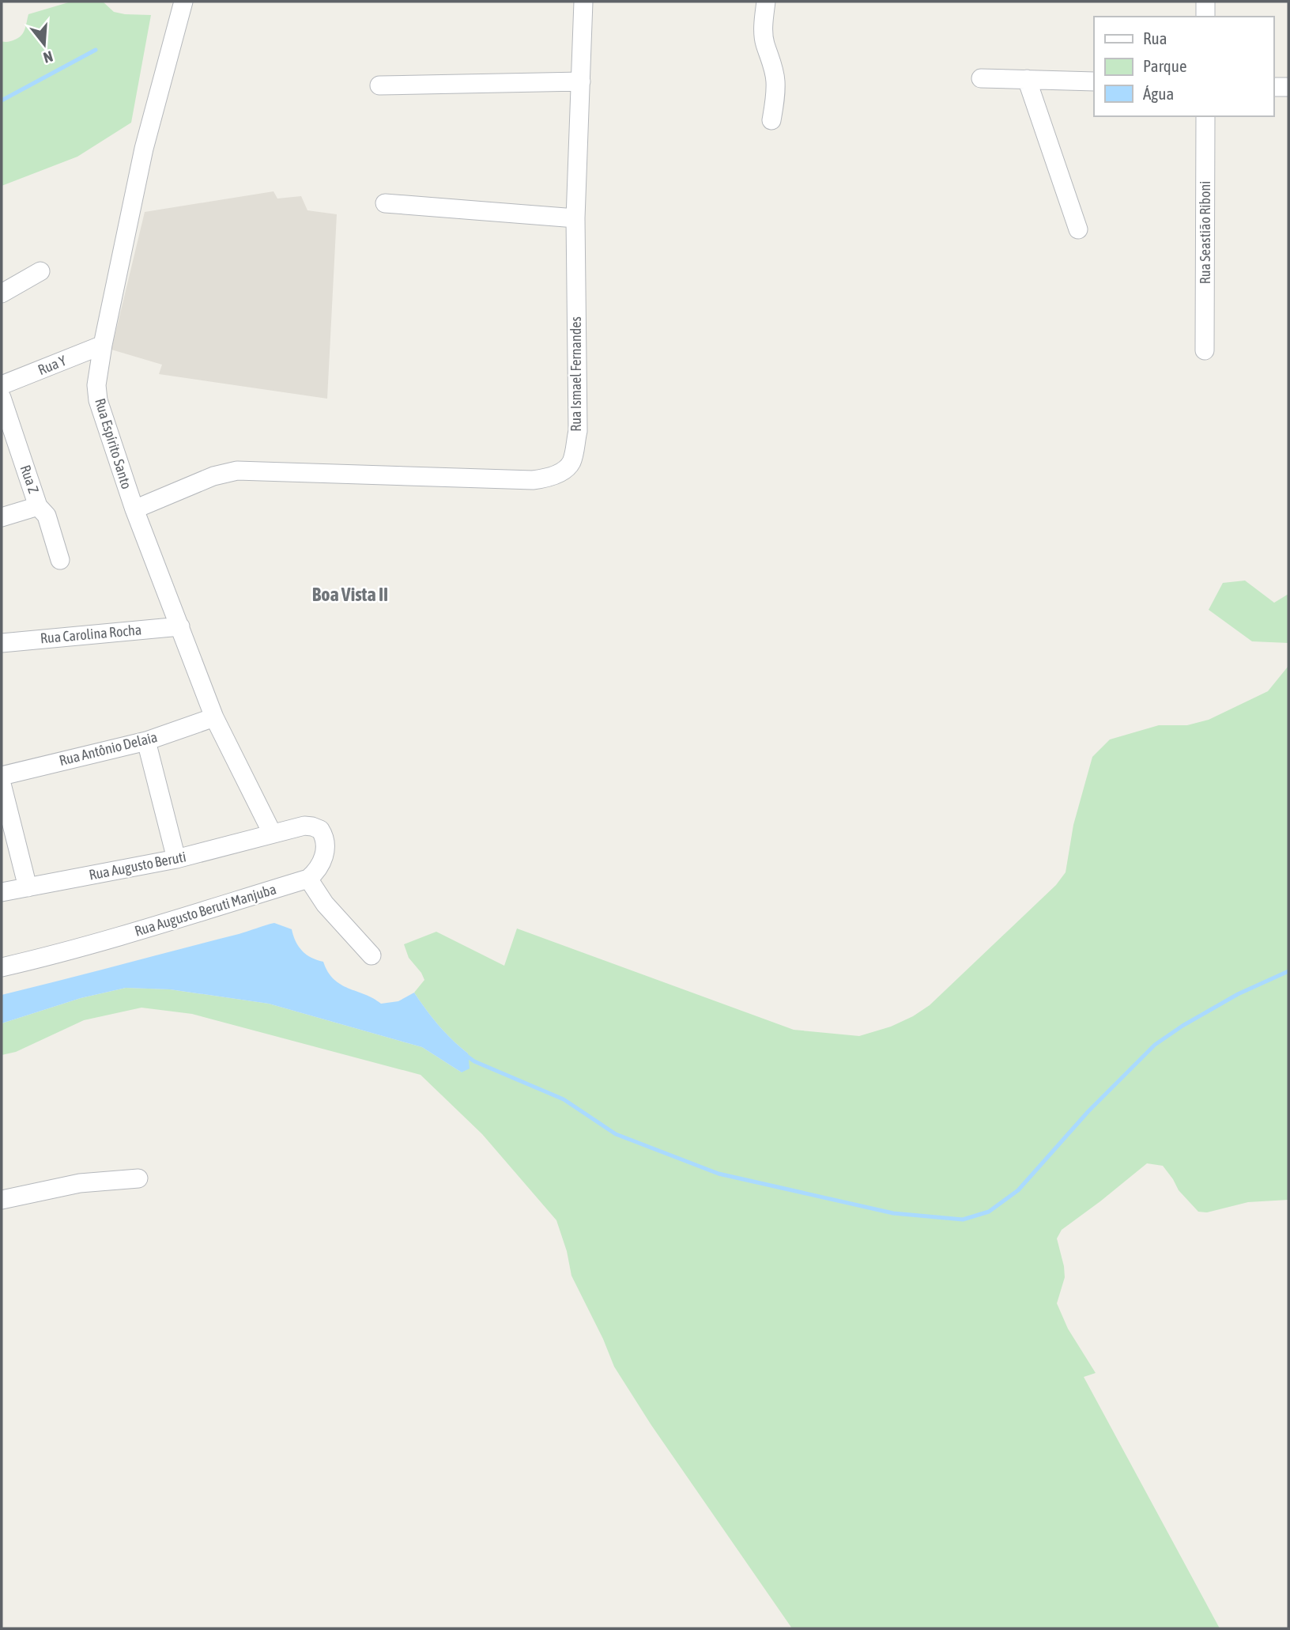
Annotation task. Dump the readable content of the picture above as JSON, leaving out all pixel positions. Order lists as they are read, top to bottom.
{
  "streets": {
    "street": [
      "Rua Seastião Riboni",
      "Rua Y",
      "Rua Ismael Fernandes",
      "Rua Espírito Santo",
      "Rua Z",
      "Rua Carolina Rocha",
      "Rua Antônio Delaia",
      "Rua Augusto Beruti",
      "Rua Augusto Beruti Manjuba"
    ]
  },
  "crossings": [
    ["Rua Y", "Rua Espírito Santo"],
    ["Rua Ismael Fernandes", "Rua Espírito Santo"],
    ["Rua Espírito Santo", "Rua Carolina Rocha"],
    ["Rua Espírito Santo", "Rua Antônio Delaia"],
    ["Rua Espírito Santo", "Rua Augusto Beruti"]
  ],
  "districts": ["Boa Vista II"],
  "legend": ["Rua", "Parque", "Água"],
  "north": "bottom"
}
